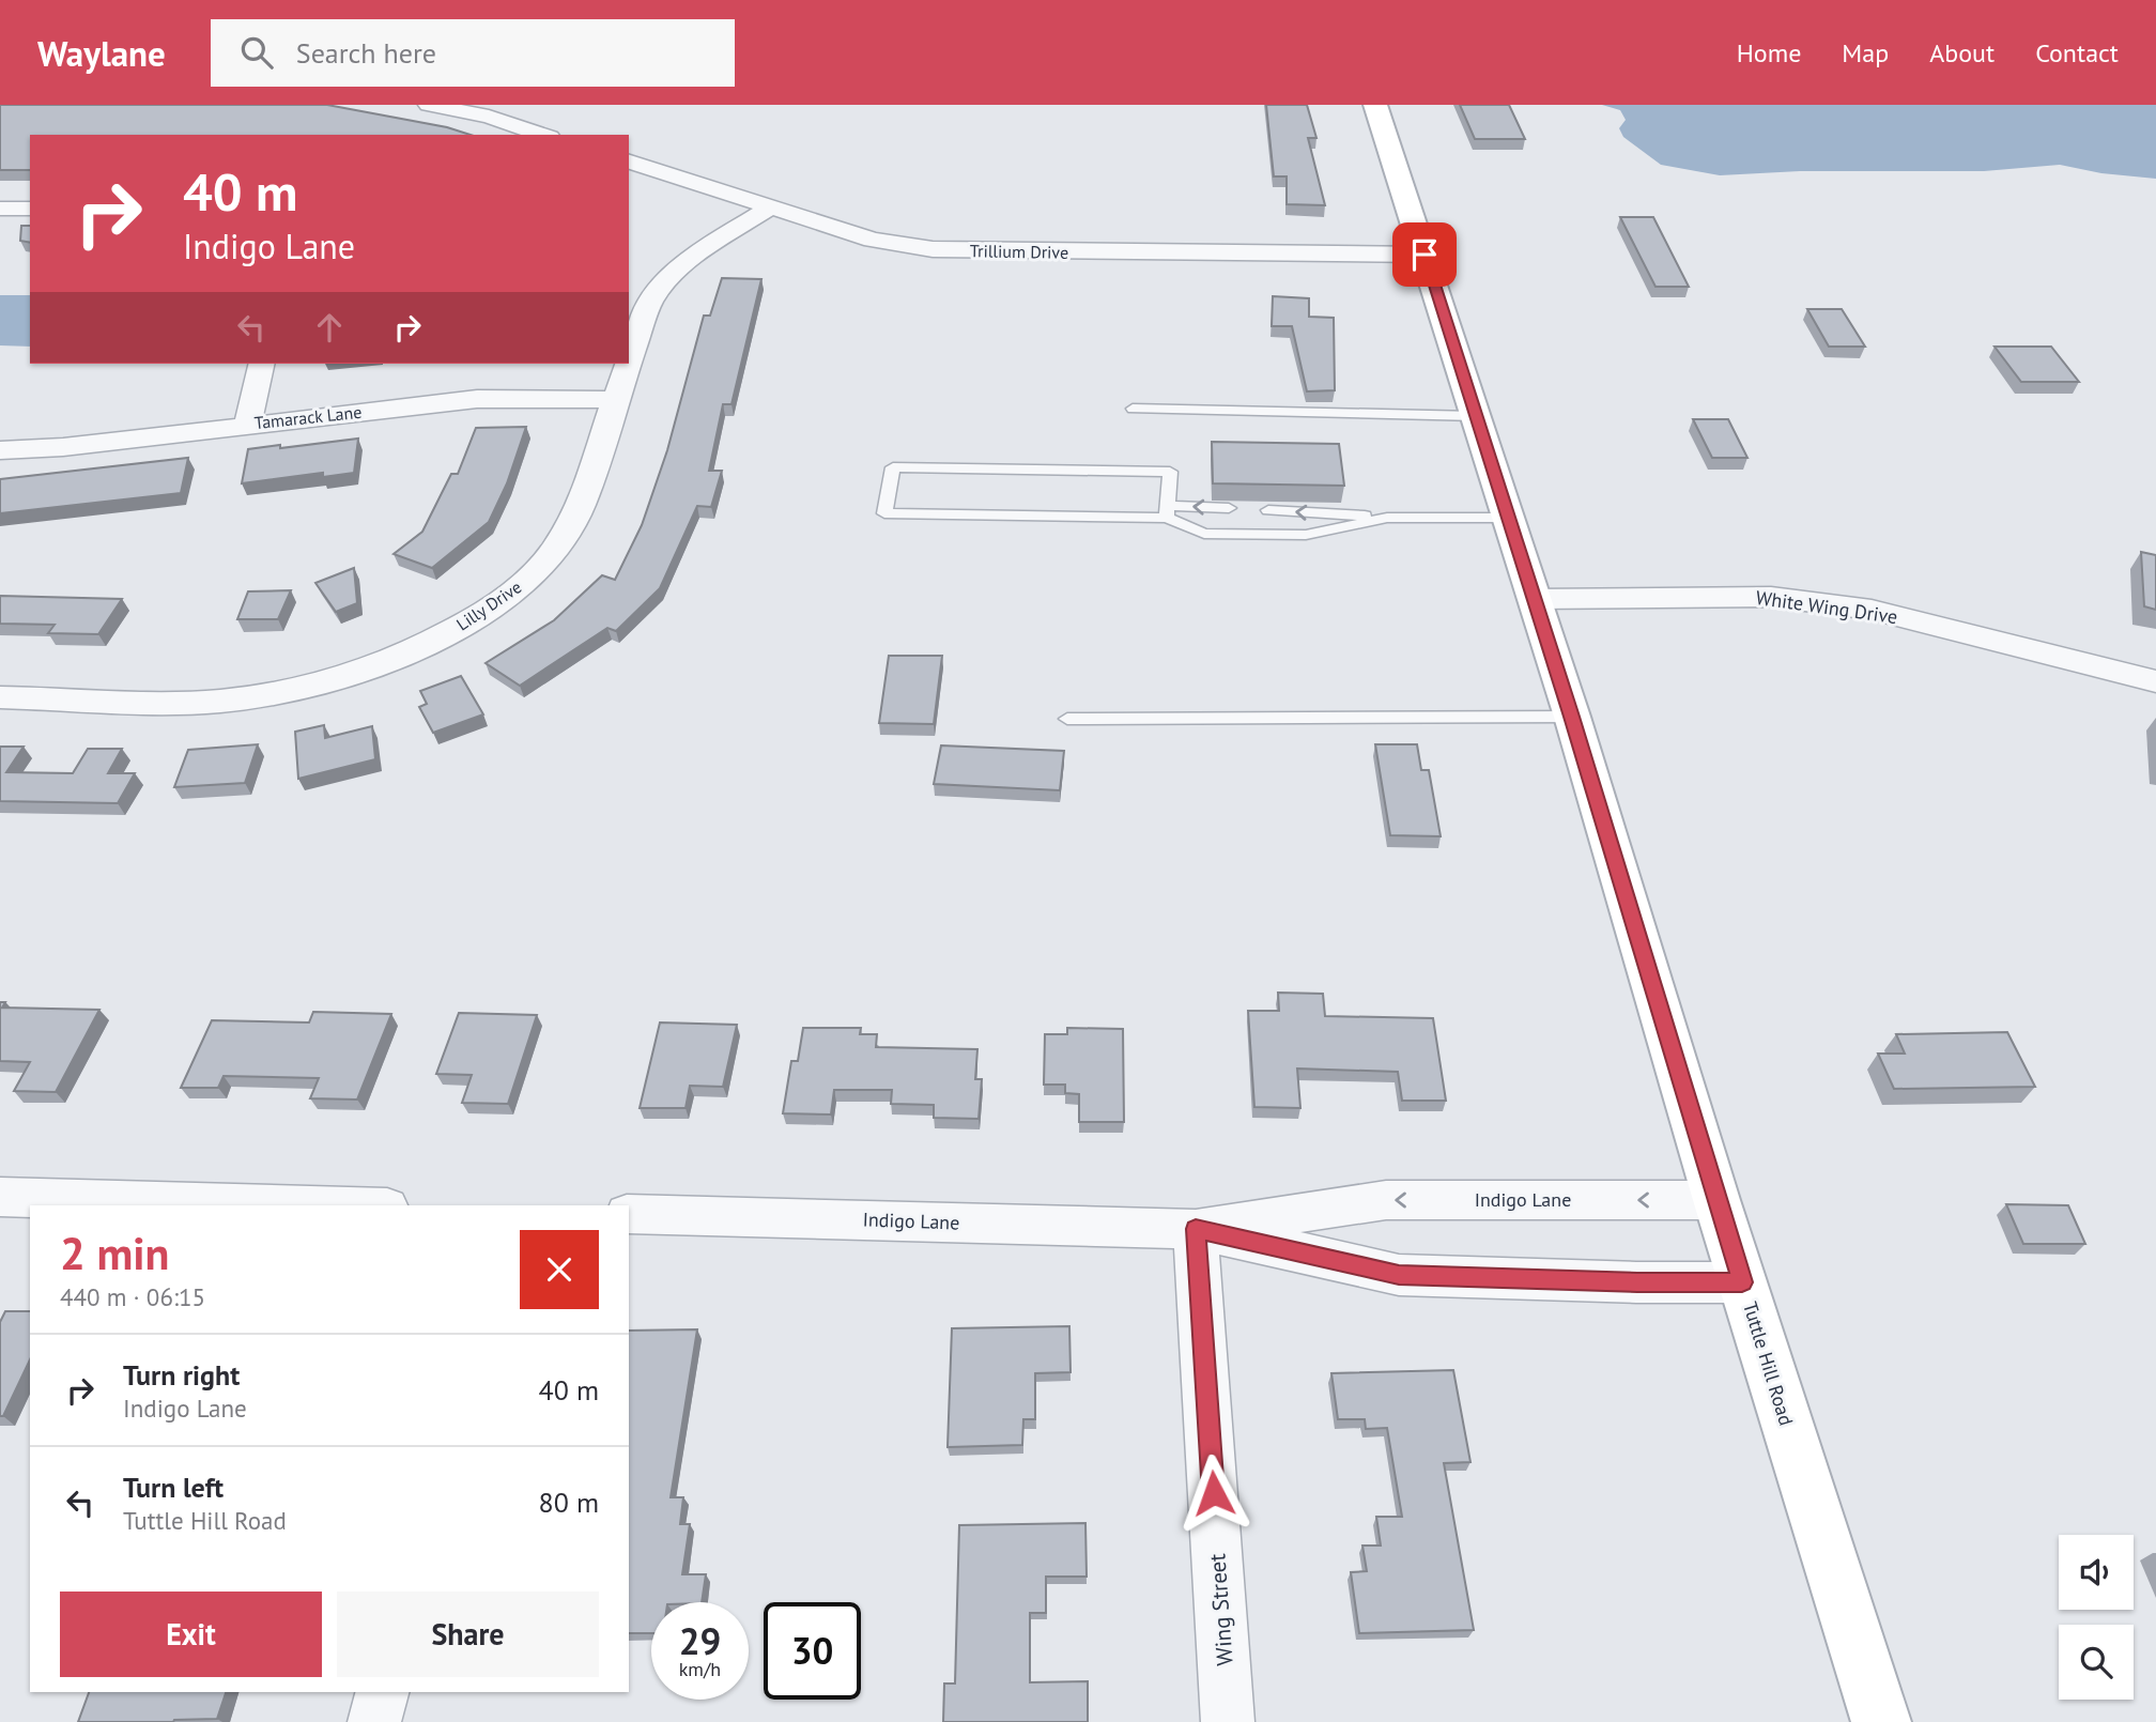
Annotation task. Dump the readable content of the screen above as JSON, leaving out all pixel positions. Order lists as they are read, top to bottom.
{
  "streets": {
    "main road": ["Tuttle Hill Road"],
    "street": [
      "Trillium Drive",
      "Tamarack Lane",
      "Lilly Drive",
      "White Wing Drive",
      "Indigo Lane",
      "Wing Street"
    ]
  },
  "crossings": [
    ["Trillium Drive", "Lilly Drive"],
    ["Trillium Drive", "Tuttle Hill Road"],
    ["Tamarack Lane", "Lilly Drive"],
    ["White Wing Drive", "Tuttle Hill Road"],
    ["Indigo Lane", "Tuttle Hill Road"],
    ["Indigo Lane", "Wing Street"]
  ],
  "page": {
    "header": "Waylane",
    "search": "Search here",
    "nav": [
      "Home",
      "Map",
      "About",
      "Contact"
    ],
    "turn": ["40 m", "Indigo Lane"],
    "heading": ["2 min", "440 m · 06:15"],
    "list": [
      {
        "name": "Turn right",
        "note": "Indigo Lane",
        "value": "40 m"
      },
      {
        "name": "Turn left",
        "note": "Tuttle Hill Road",
        "value": "80 m"
      }
    ],
    "buttons": ["Exit", "Share"],
    "speed": "29 km/h",
    "limit": "30"
  }
}
